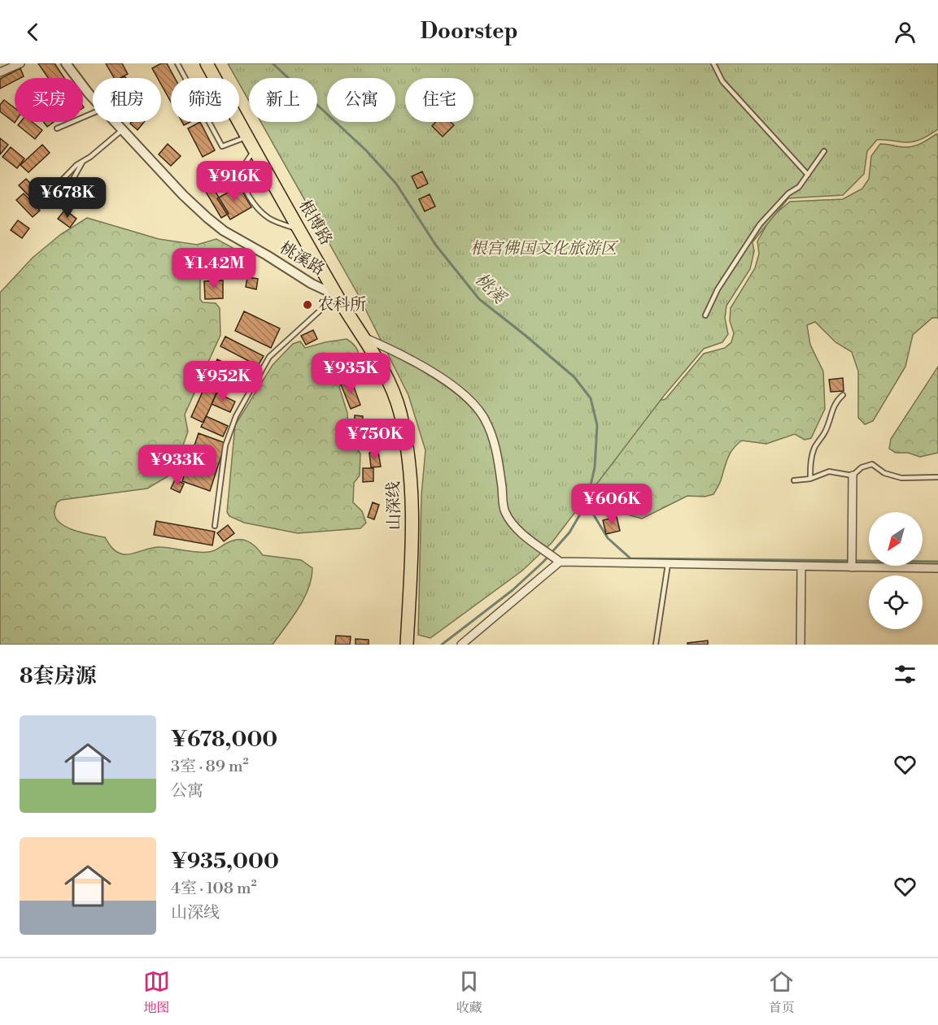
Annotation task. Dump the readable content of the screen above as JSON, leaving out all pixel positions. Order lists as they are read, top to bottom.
{
  "streets": {
    "highway": ["根博路", "山深线"],
    "street": ["桃溪路"]
  },
  "crossings": [
    ["根博路", "桃溪路"],
    ["根博路", "山深线"],
    ["桃溪路", "山深线"]
  ],
  "water": ["桃溪"],
  "parks": ["根宫佛国文化旅游区"],
  "places": ["农科所"],
  "north": "bottom left",
  "page": {
    "header": "Doorstep",
    "chip": [
      "买房",
      "租房",
      "筛选",
      "新上",
      "公寓",
      "住宅"
    ],
    "price": [
      "¥916K",
      "¥678K",
      "¥1.42M",
      "¥935K",
      "¥952K",
      "¥750K",
      "¥933K",
      "¥606K"
    ],
    "heading": "8套房源",
    "list": [
      {
        "name": "¥678,000",
        "note": "3室 · 89 m² · 公寓"
      },
      {
        "name": "¥935,000",
        "note": "4室 · 108 m² · 山深线"
      }
    ],
    "tabs": ["地图", "收藏", "首页"]
  }
}
